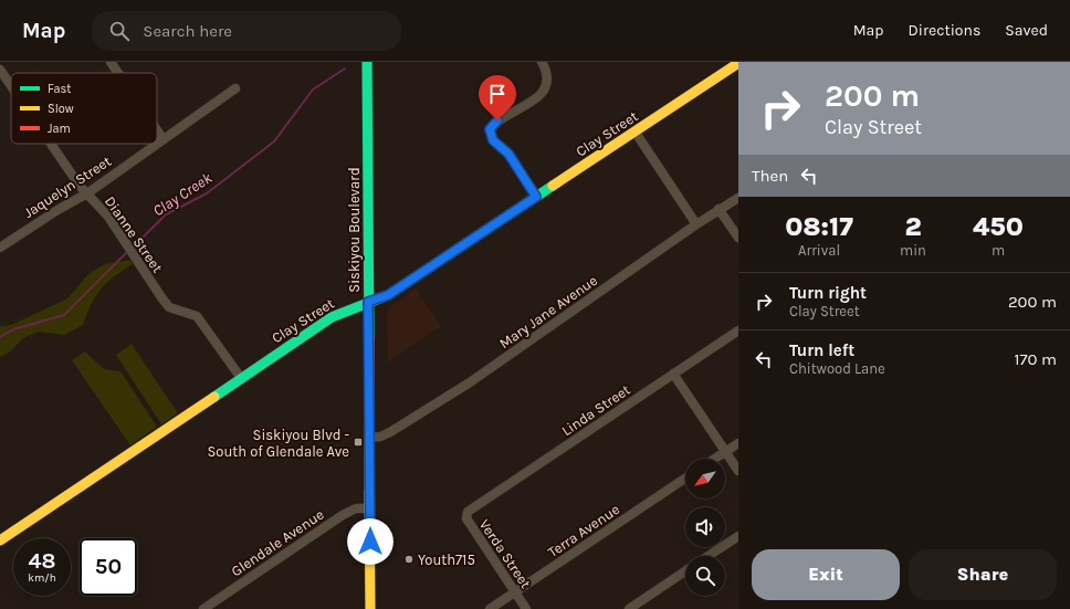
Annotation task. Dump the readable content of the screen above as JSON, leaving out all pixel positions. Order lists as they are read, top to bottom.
{
  "streets": {
    "street": [
      "Clay Street",
      "Jaquelyn Street",
      "Siskiyou Boulevard",
      "Dianne Street",
      "Mary Jane Avenue",
      "Linda Street",
      "Terra Avenue",
      "Glendale Avenue",
      "Verda Street"
    ]
  },
  "crossings": [
    ["Clay Street", "Siskiyou Boulevard"],
    ["Clay Street", "Dianne Street"],
    ["Jaquelyn Street", "Dianne Street"],
    ["Siskiyou Boulevard", "Mary Jane Avenue"],
    ["Siskiyou Boulevard", "Glendale Avenue"],
    ["Linda Street", "Verda Street"],
    ["Terra Avenue", "Verda Street"]
  ],
  "water": ["Clay Creek"],
  "places": {
    "transit": ["Siskiyou Blvd - South of Glendale Ave"],
    "other": ["Youth715"]
  },
  "legend": ["Fast", "Slow", "Jam"],
  "north": "bottom left",
  "page": {
    "header": "Map",
    "search": "Search here",
    "nav": ["Map", "Directions", "Saved"],
    "turn": ["200 m", "Clay Street"],
    "then": "Then",
    "eta": [
      "08:17",
      "Arrival",
      "2",
      "min",
      "450",
      "m"
    ],
    "list": [
      {
        "name": "Turn right",
        "note": "Clay Street",
        "value": "200 m"
      },
      {
        "name": "Turn left",
        "note": "Chitwood Lane",
        "value": "170 m"
      }
    ],
    "speed": "48 km/h",
    "limit": "50",
    "buttons": ["Exit", "Share"]
  }
}
